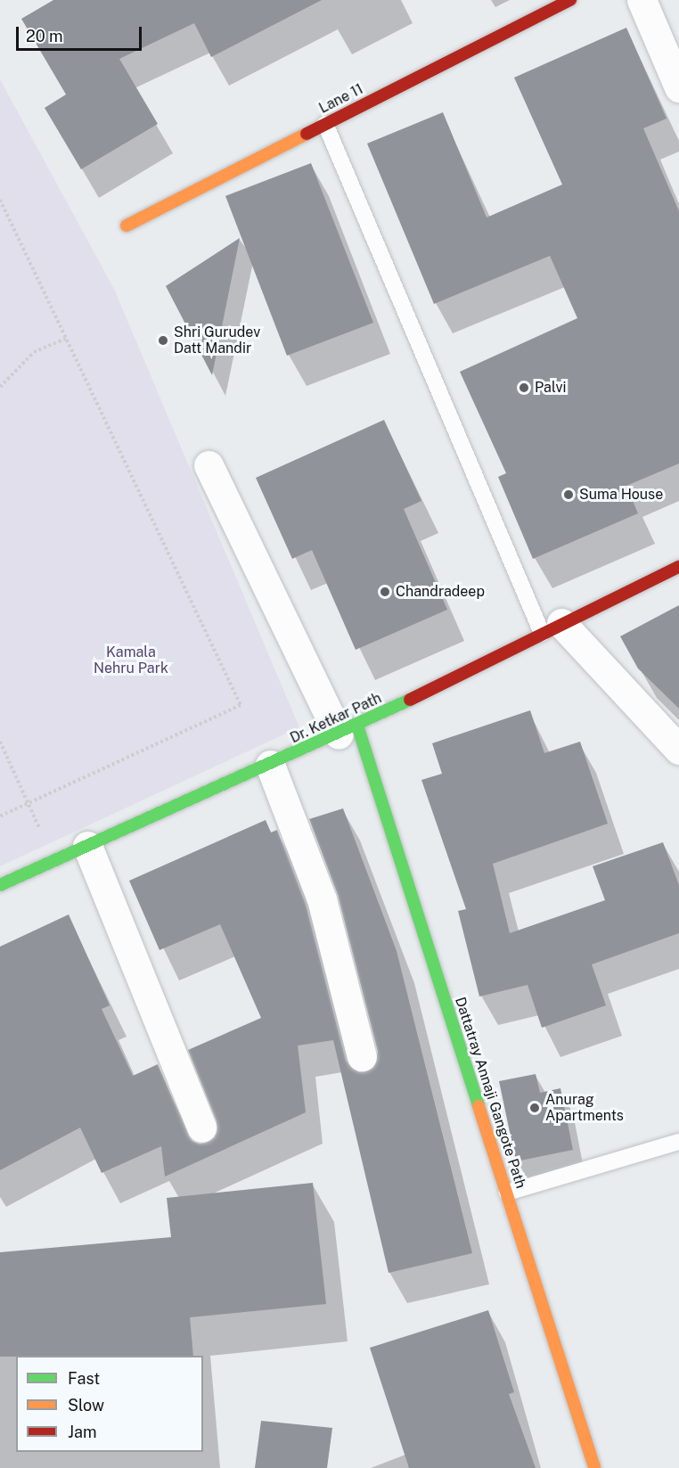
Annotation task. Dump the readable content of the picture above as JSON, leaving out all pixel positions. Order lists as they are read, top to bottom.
{
  "streets": {
    "street": ["Lane 11", "Dr. Ketkar Path", "Dattatray Annaji Gangote Path"]
  },
  "crossings": [
    ["Dr. Ketkar Path", "Dattatray Annaji Gangote Path"]
  ],
  "parks": ["Kamala Nehru Park"],
  "places": [
    "Shri Gurudev Datt Mandir",
    "Palvi",
    "Suma House",
    "Chandradeep",
    "Anurag Apartments"
  ],
  "legend": ["Fast", "Slow", "Jam"],
  "scale_bar": "20 m"
}
